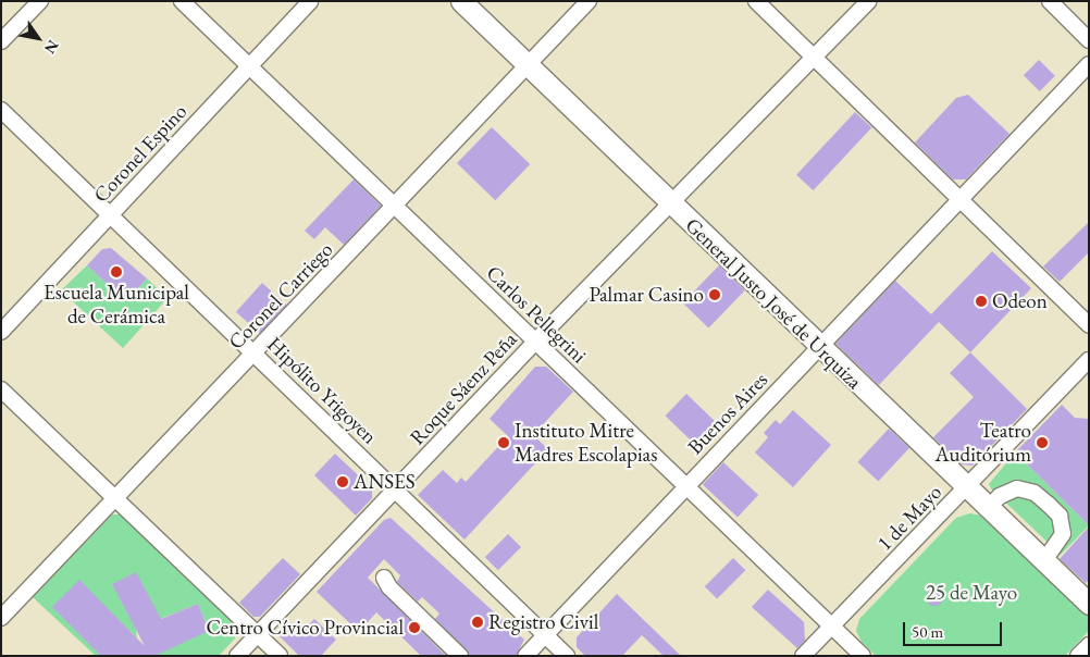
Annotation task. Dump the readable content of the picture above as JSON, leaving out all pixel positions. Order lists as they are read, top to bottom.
{
  "streets": {
    "street": [
      "Coronel Espino",
      "Coronel Carriego",
      "General Justo José de Urquiza",
      "Carlos Pellegrini",
      "Roque Sáenz Peña",
      "Hipólito Yrigoyen",
      "Buenos Aires",
      "1 de Mayo"
    ]
  },
  "crossings": [
    ["Coronel Espino", "Carlos Pellegrini"],
    ["Coronel Espino", "Hipólito Yrigoyen"],
    ["Coronel Carriego", "General Justo José de Urquiza"],
    ["Coronel Carriego", "Carlos Pellegrini"],
    ["Coronel Carriego", "Hipólito Yrigoyen"],
    ["General Justo José de Urquiza", "Roque Sáenz Peña"],
    ["General Justo José de Urquiza", "Buenos Aires"],
    ["General Justo José de Urquiza", "1 de Mayo"],
    ["Carlos Pellegrini", "Roque Sáenz Peña"],
    ["Carlos Pellegrini", "Buenos Aires"],
    ["Carlos Pellegrini", "1 de Mayo"],
    ["Roque Sáenz Peña", "Hipólito Yrigoyen"],
    ["Hipólito Yrigoyen", "Buenos Aires"]
  ],
  "parks": ["25 de Mayo"],
  "places": [
    "Escuela Municipal de Cerámica",
    "Palmar Casino",
    "Odeon",
    "Instituto Mitre Madres Escolapias",
    "Teatro Auditórium",
    "ANSES",
    "Registro Civil",
    "Centro Cívico Provincial"
  ],
  "scale_bar": "50 m",
  "north": "bottom right"
}
